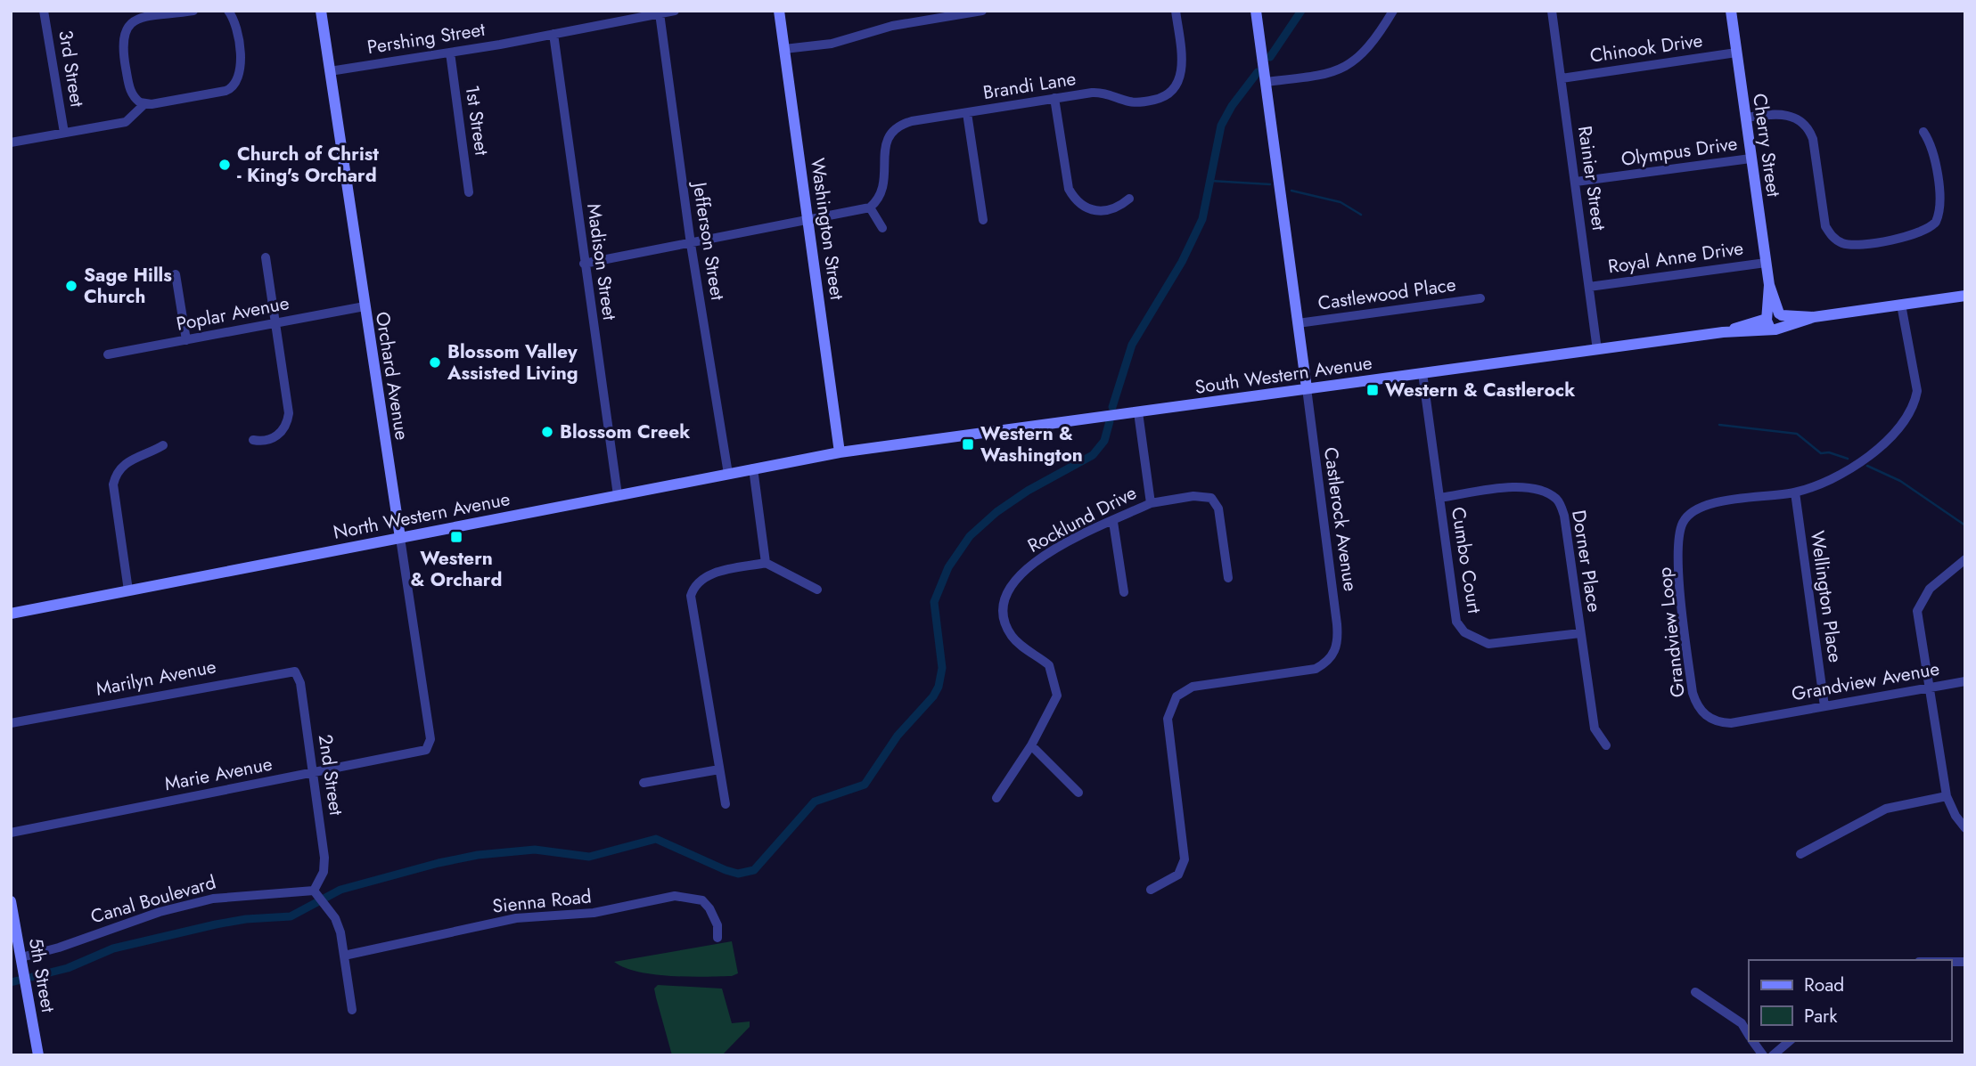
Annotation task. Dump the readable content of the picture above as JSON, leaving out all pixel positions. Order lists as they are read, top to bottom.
{
  "streets": {
    "main road": [
      "Cherry Street",
      "Washington Street",
      "South Western Avenue",
      "Orchard Avenue",
      "North Western Avenue",
      "Castlerock Avenue",
      "5th Street"
    ],
    "street": [
      "Pershing Street",
      "Chinook Drive",
      "3rd Street",
      "Brandi Lane",
      "1st Street",
      "Olympus Drive",
      "Rainier Street",
      "Jefferson Street",
      "Royal Anne Drive",
      "Madison Street",
      "Castlewood Place",
      "Poplar Avenue",
      "Rocklund Drive",
      "Cumbo Court",
      "Dorner Place",
      "Wellington Place",
      "Grandview Loop",
      "Marilyn Avenue",
      "Grandview Avenue",
      "Marie Avenue",
      "2nd Street",
      "Canal Boulevard",
      "Sienna Road"
    ]
  },
  "crossings": [
    ["Pershing Street", "1st Street"],
    ["Pershing Street", "Jefferson Street"],
    ["Pershing Street", "Madison Street"],
    ["Pershing Street", "Orchard Avenue"],
    ["Chinook Drive", "Cherry Street"],
    ["Chinook Drive", "Rainier Street"],
    ["Cherry Street", "Olympus Drive"],
    ["Cherry Street", "Royal Anne Drive"],
    ["Cherry Street", "South Western Avenue"],
    ["Olympus Drive", "Rainier Street"],
    ["Rainier Street", "Royal Anne Drive"],
    ["Rainier Street", "South Western Avenue"],
    ["Washington Street", "South Western Avenue"],
    ["Washington Street", "North Western Avenue"],
    ["Jefferson Street", "North Western Avenue"],
    ["Madison Street", "North Western Avenue"],
    ["Castlewood Place", "Castlerock Avenue"],
    ["Poplar Avenue", "Orchard Avenue"],
    ["South Western Avenue", "North Western Avenue"],
    ["South Western Avenue", "Rocklund Drive"],
    ["South Western Avenue", "Castlerock Avenue"],
    ["South Western Avenue", "Cumbo Court"],
    ["South Western Avenue", "Grandview Loop"],
    ["Orchard Avenue", "North Western Avenue"],
    ["Orchard Avenue", "Marie Avenue"],
    ["Cumbo Court", "Dorner Place"],
    ["Wellington Place", "Grandview Loop"],
    ["Wellington Place", "Grandview Avenue"],
    ["Grandview Loop", "Grandview Avenue"],
    ["Marilyn Avenue", "2nd Street"],
    ["Marie Avenue", "2nd Street"],
    ["2nd Street", "Canal Boulevard"],
    ["Canal Boulevard", "5th Street"]
  ],
  "places": {
    "other": [
      "Church of Christ - King's Orchard",
      "Sage Hills Church",
      "Blossom Valley Assisted Living",
      "Blossom Creek"
    ],
    "transit": ["Western & Castlerock", "Western & Washington", "Western & Orchard"]
  },
  "legend": ["Road", "Park"]
}
